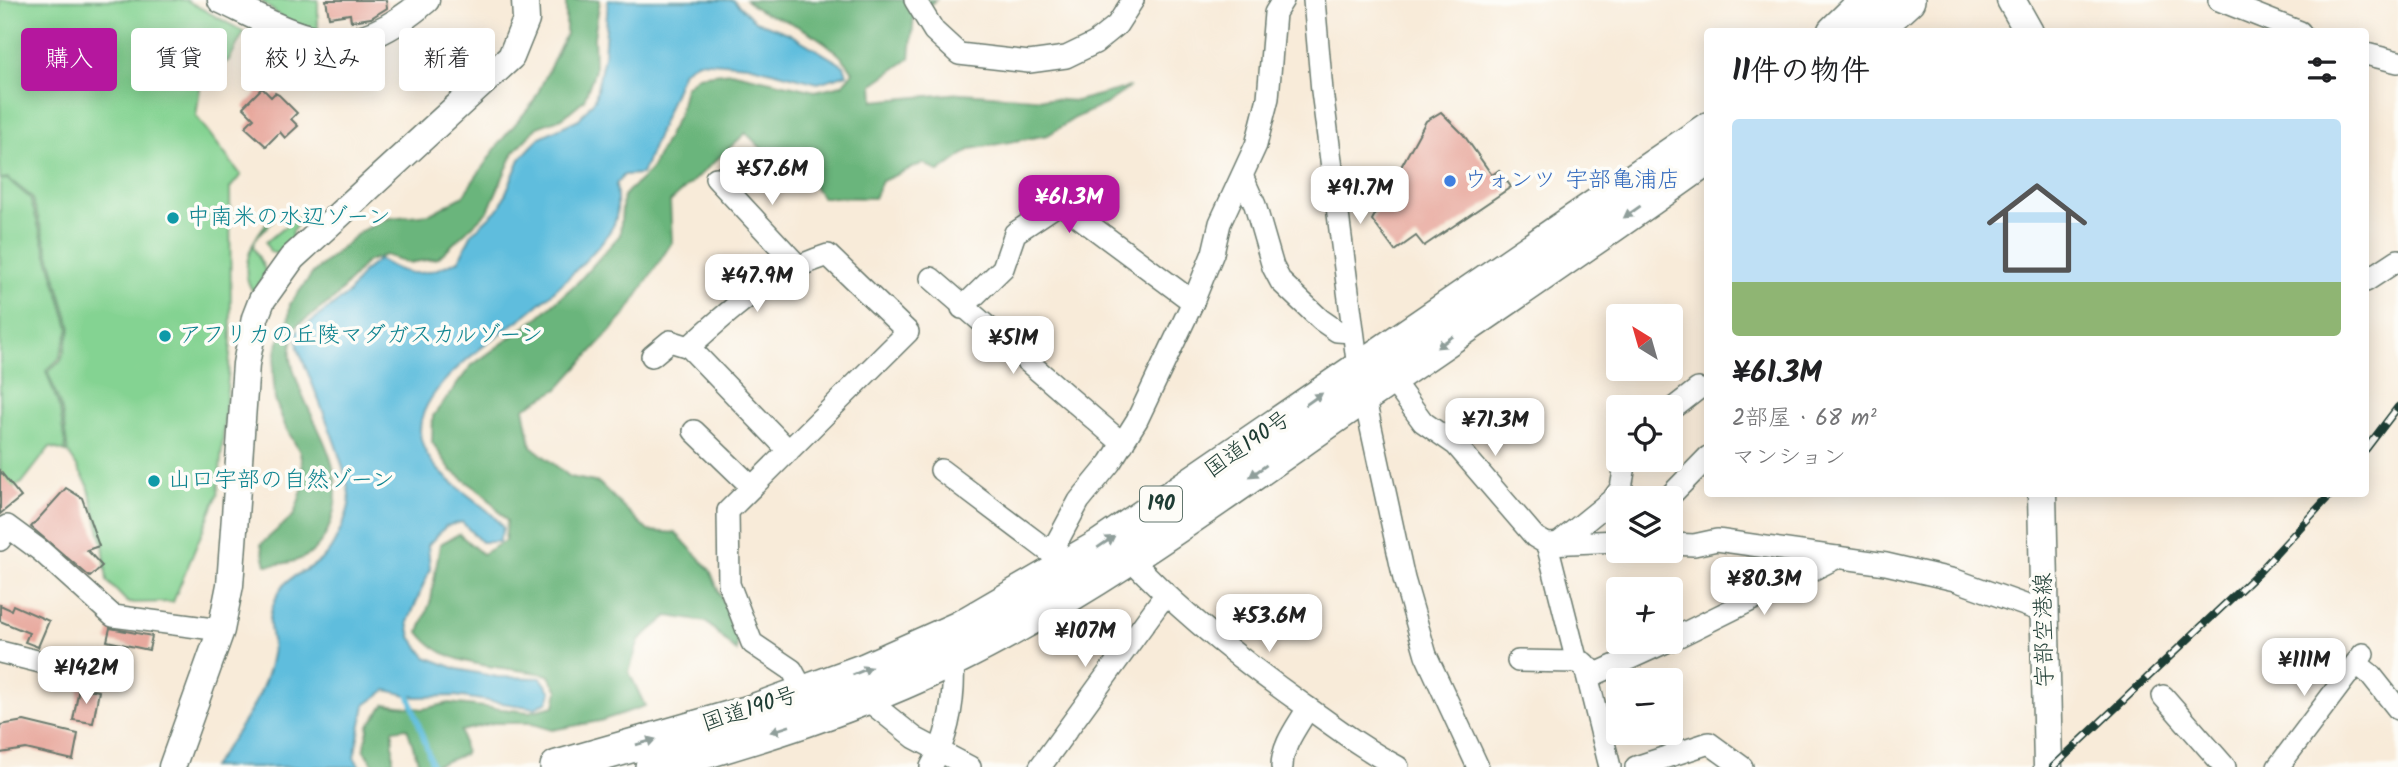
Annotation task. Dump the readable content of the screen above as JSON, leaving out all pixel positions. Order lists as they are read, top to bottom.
{
  "streets": {
    "highway": ["国道190号", "190"],
    "main road": ["宇部空港線"]
  },
  "places": [
    "ウォンツ 宇部亀浦店",
    "中南米の水辺ゾーン",
    "アフリカの丘陵マダガスカルゾーン",
    "山口宇部の自然ゾーン"
  ],
  "north": "top left",
  "page": {
    "chip": [
      "購入",
      "賃貸",
      "絞り込み",
      "新着"
    ],
    "heading": "11件の物件",
    "list": [
      {
        "name": "¥61.3M",
        "note": "2部屋 · 68 m² · マンション"
      }
    ],
    "price": [
      "¥57.6M",
      "¥91.7M",
      "¥61.3M",
      "¥47.9M",
      "¥51M",
      "¥71.3M",
      "¥80.3M",
      "¥53.6M",
      "¥107M",
      "¥111M",
      "¥142M"
    ],
    "map_buttons": ["+", "−"]
  }
}
